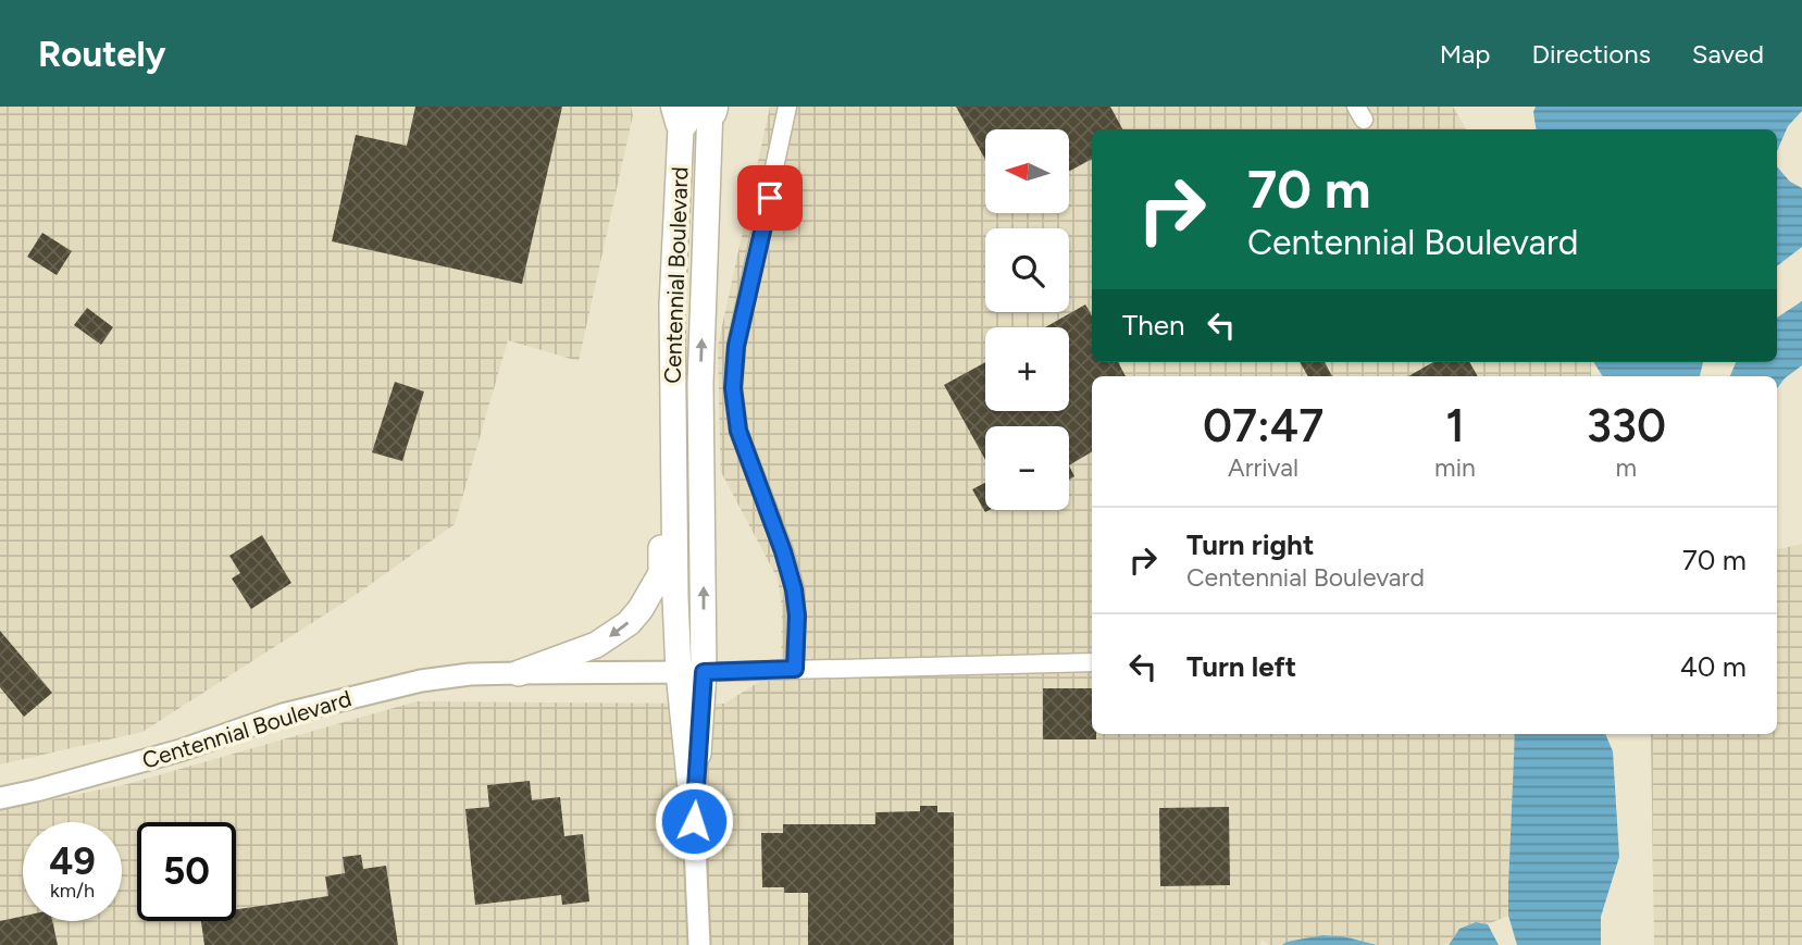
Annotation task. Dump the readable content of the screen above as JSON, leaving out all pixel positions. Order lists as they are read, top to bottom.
{
  "streets": {
    "main road": ["Centennial Boulevard"]
  },
  "north": "left",
  "page": {
    "header": "Routely",
    "nav": ["Map", "Directions", "Saved"],
    "map_buttons": ["+", "−"],
    "turn": ["70 m", "Centennial Boulevard"],
    "then": "Then",
    "eta": [
      "07:47",
      "Arrival",
      "1",
      "min",
      "330",
      "m"
    ],
    "list": [
      {
        "name": "Turn right",
        "note": "Centennial Boulevard",
        "value": "70 m"
      },
      {
        "name": "Turn left",
        "value": "40 m"
      }
    ],
    "speed": "49 km/h",
    "limit": "50"
  }
}
